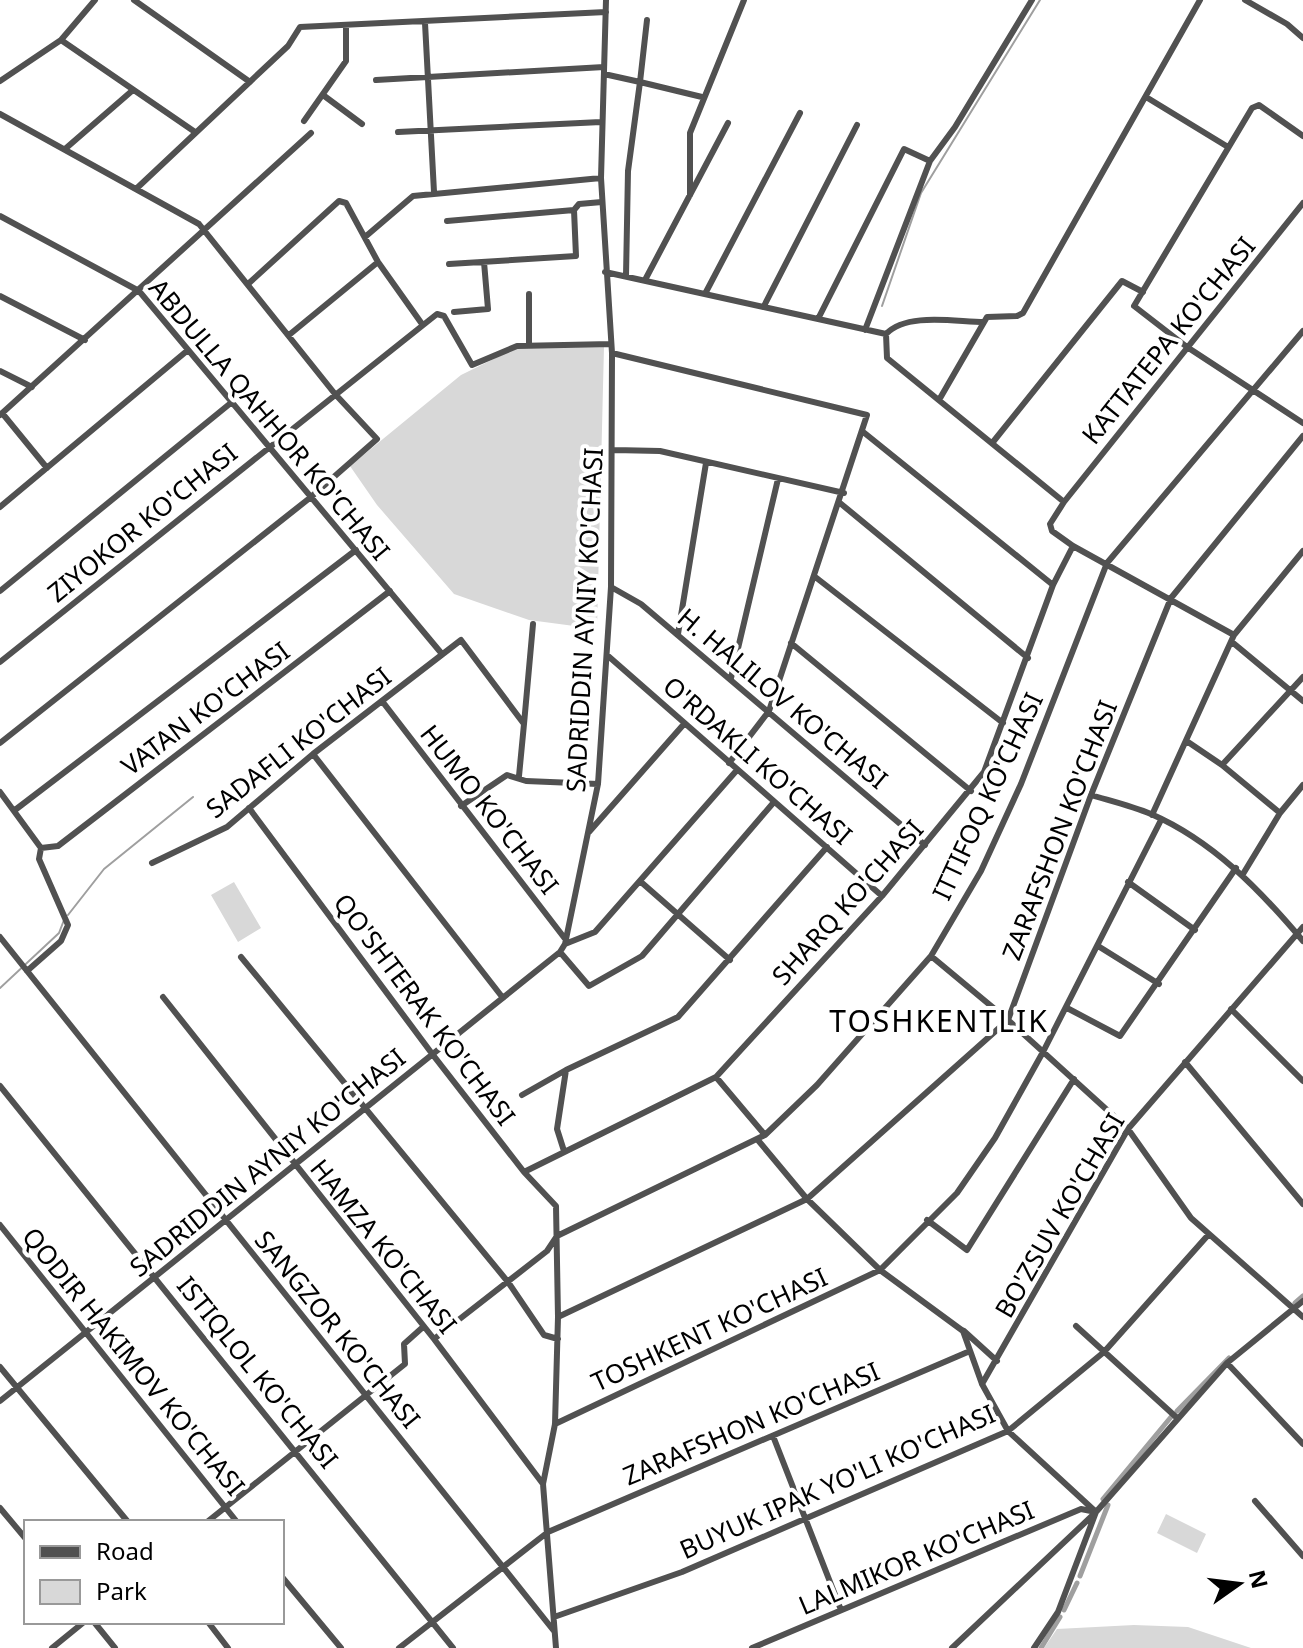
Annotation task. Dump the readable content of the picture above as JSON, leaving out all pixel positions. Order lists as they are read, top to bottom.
{
  "streets": {
    "street": [
      "KATTATEPA KO'CHASI",
      "ABDULLA QAHHOR KO'CHASI",
      "ZIYOKOR KO'CHASI",
      "SADRIDDIN AYNIY KO'CHASI",
      "H. HALILOV KO'CHASI",
      "VATAN KO'CHASI",
      "SADAFLI KO'CHASI",
      "O'RDAKLI KO'CHASI",
      "ITTIFOQ KO'CHASI",
      "HUMO KO'CHASI",
      "ZARAFSHON KO'CHASI",
      "SHARQ KO'CHASI",
      "QO'SHTERAK KO'CHASI",
      "BO'ZSUV KO'CHASI",
      "HAMZA KO'CHASI",
      "SANGZOR KO'CHASI",
      "TOSHKENT KO'CHASI",
      "QODIR HAKIMOV KO'CHASI",
      "ISTIQLOL KO'CHASI",
      "BUYUK IPAK YO'LI KO'CHASI",
      "LALMIKOR KO'CHASI"
    ]
  },
  "crossings": [
    ["ABDULLA QAHHOR KO'CHASI", "ZIYOKOR KO'CHASI"],
    ["ABDULLA QAHHOR KO'CHASI", "VATAN KO'CHASI"],
    ["ABDULLA QAHHOR KO'CHASI", "SADAFLI KO'CHASI"],
    ["SADRIDDIN AYNIY KO'CHASI", "H. HALILOV KO'CHASI"],
    ["SADRIDDIN AYNIY KO'CHASI", "O'RDAKLI KO'CHASI"],
    ["SADRIDDIN AYNIY KO'CHASI", "HUMO KO'CHASI"],
    ["SADRIDDIN AYNIY KO'CHASI", "QO'SHTERAK KO'CHASI"],
    ["SADRIDDIN AYNIY KO'CHASI", "HAMZA KO'CHASI"],
    ["SADRIDDIN AYNIY KO'CHASI", "SANGZOR KO'CHASI"],
    ["SADRIDDIN AYNIY KO'CHASI", "QODIR HAKIMOV KO'CHASI"],
    ["SADRIDDIN AYNIY KO'CHASI", "ISTIQLOL KO'CHASI"],
    ["H. HALILOV KO'CHASI", "SHARQ KO'CHASI"],
    ["SADAFLI KO'CHASI", "HUMO KO'CHASI"],
    ["SADAFLI KO'CHASI", "QO'SHTERAK KO'CHASI"],
    ["O'RDAKLI KO'CHASI", "SHARQ KO'CHASI"],
    ["ITTIFOQ KO'CHASI", "QO'SHTERAK KO'CHASI"],
    ["ITTIFOQ KO'CHASI", "HAMZA KO'CHASI"],
    ["ZARAFSHON KO'CHASI", "QO'SHTERAK KO'CHASI"],
    ["ZARAFSHON KO'CHASI", "SANGZOR KO'CHASI"],
    ["ZARAFSHON KO'CHASI", "ISTIQLOL KO'CHASI"],
    ["SHARQ KO'CHASI", "QO'SHTERAK KO'CHASI"],
    ["QO'SHTERAK KO'CHASI", "HAMZA KO'CHASI"],
    ["QO'SHTERAK KO'CHASI", "TOSHKENT KO'CHASI"]
  ],
  "districts": ["TOSHKENTLIK"],
  "legend": ["Road", "Park"],
  "north": "right"
}
